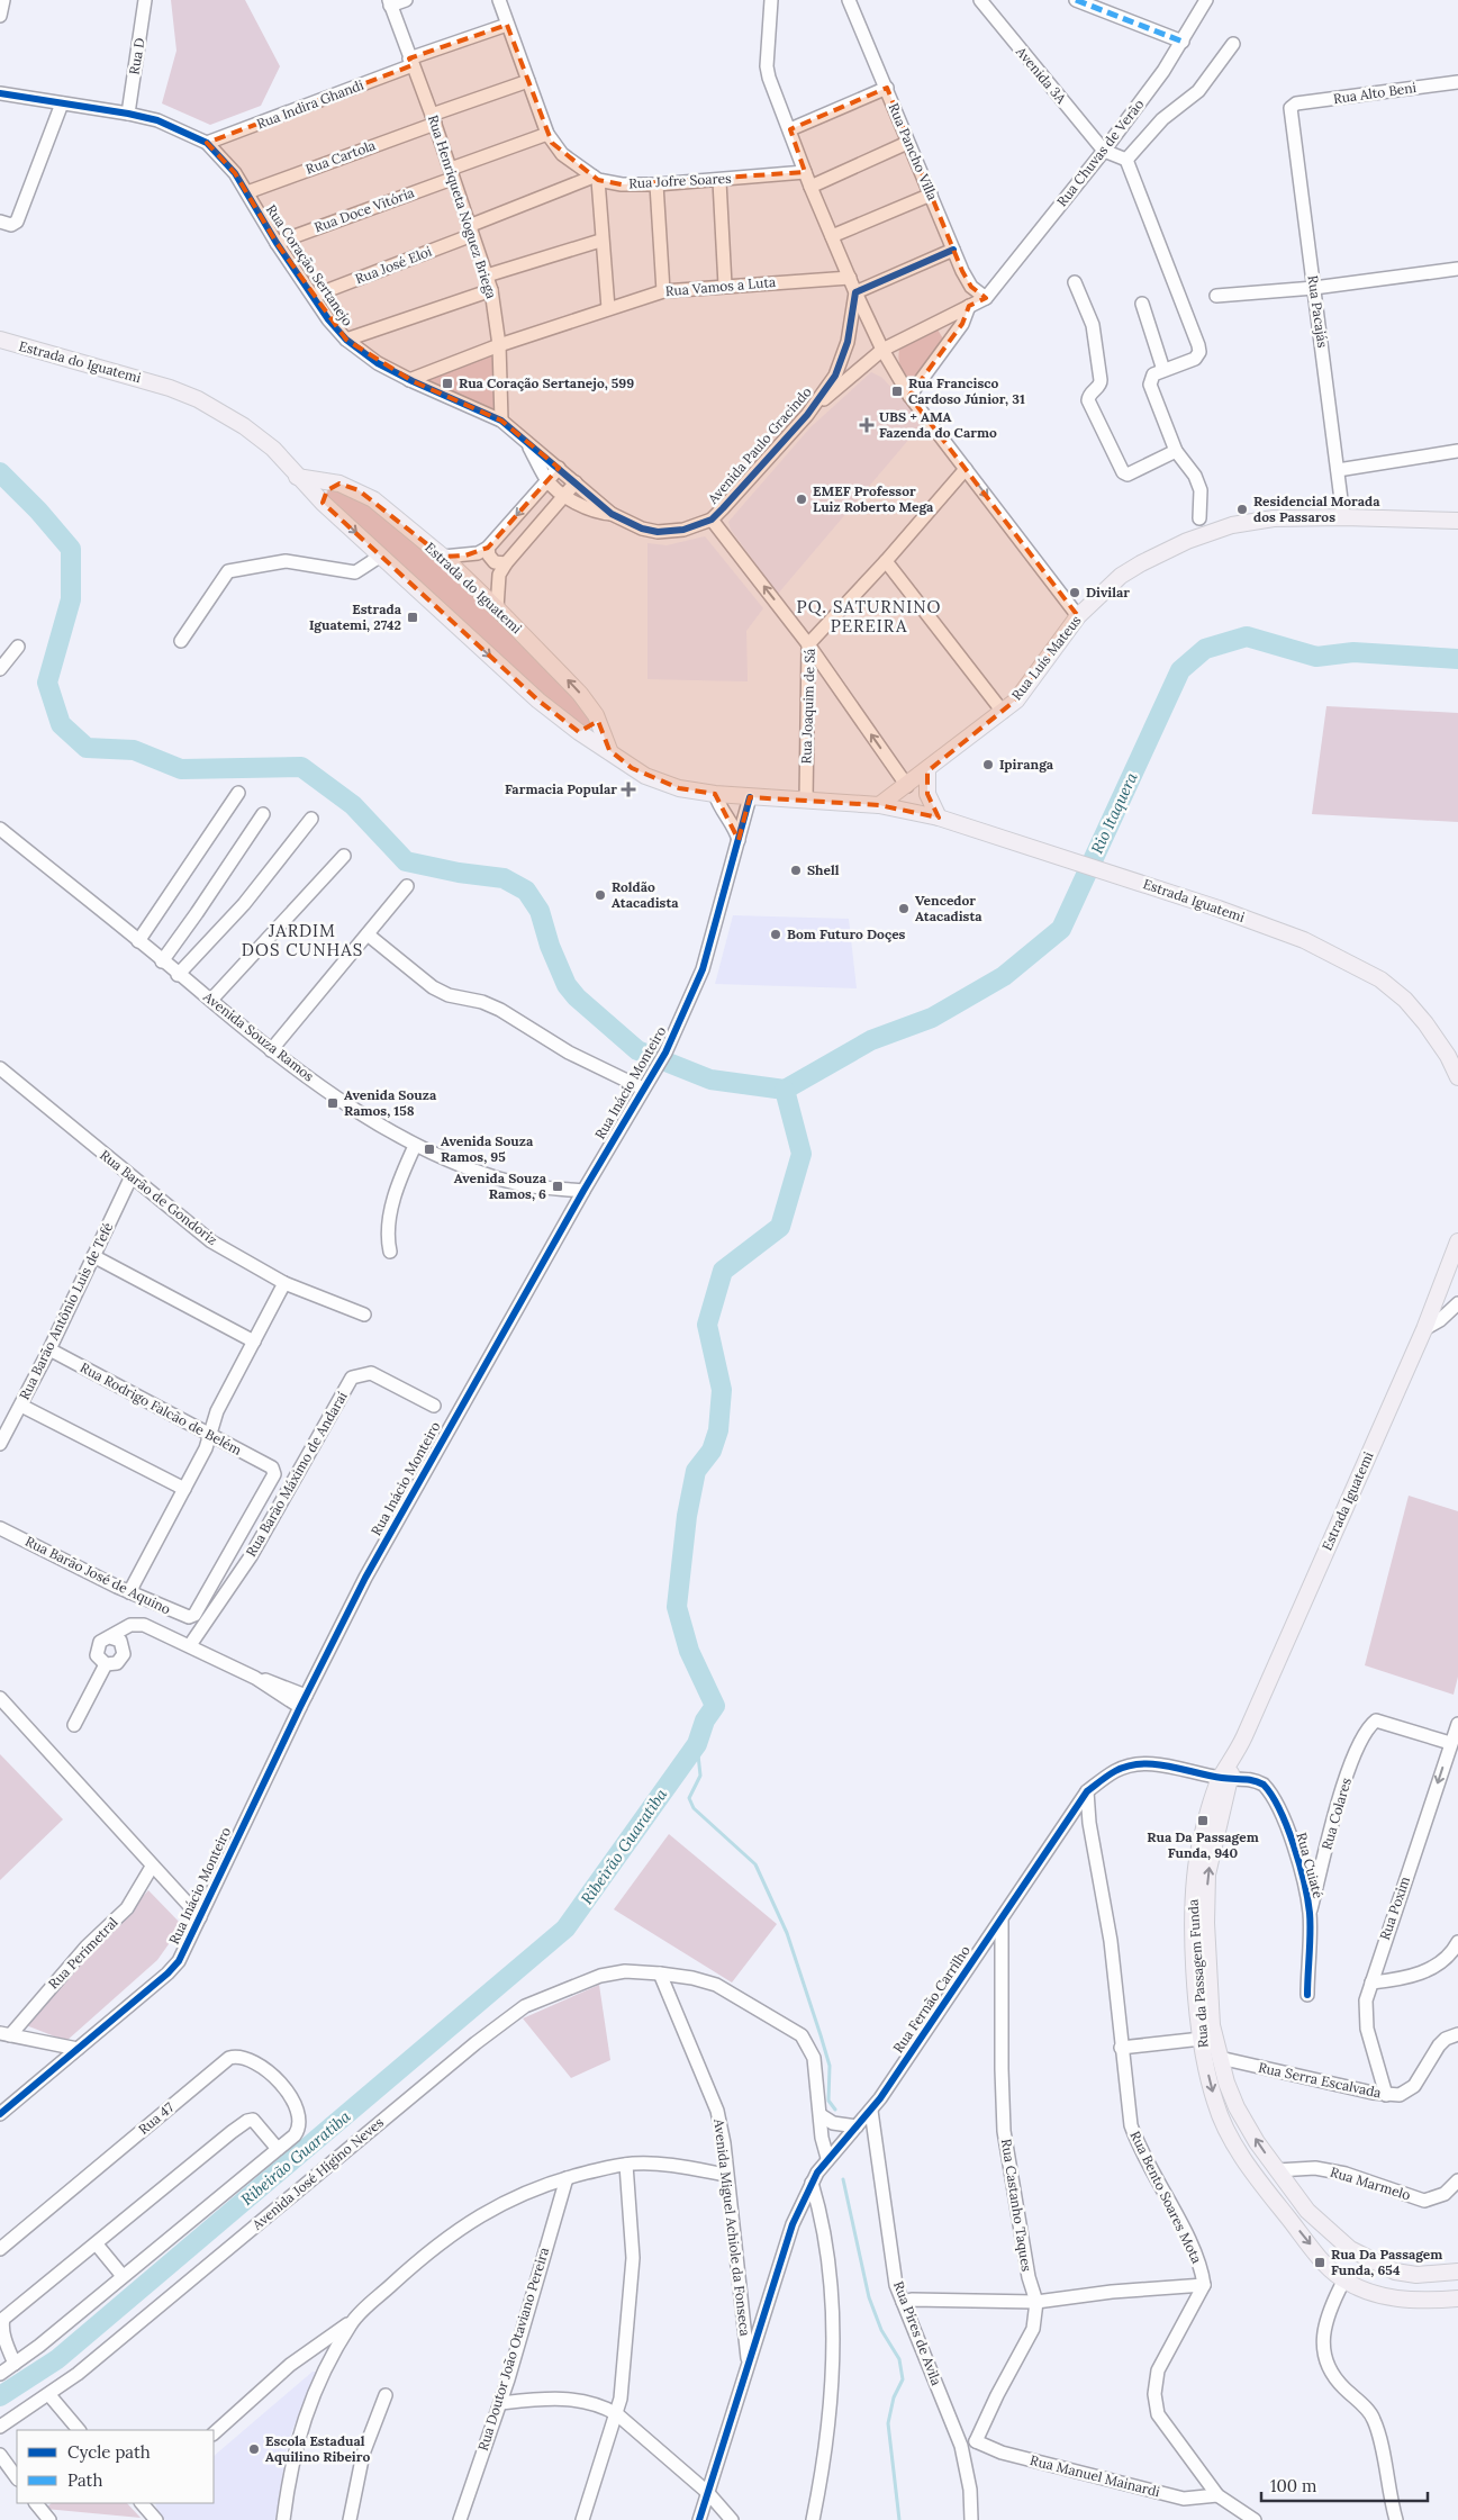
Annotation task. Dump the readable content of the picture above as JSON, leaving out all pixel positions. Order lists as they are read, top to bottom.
{
  "streets": {
    "main road": [
      "Estrada do Iguatemi",
      "Rua Luís Mateus",
      "Estrada Iguatemi",
      "Rua da Passagem Funda"
    ],
    "street": [
      "Rua D",
      "Avenida 3A",
      "Rua Alto Beni",
      "Rua Indira Ghandi",
      "Rua Pancho Villa",
      "Rua Chuvas de Verão",
      "Rua Cartola",
      "Rua Jofre Soares",
      "Rua Henriqueta Noguez Briega",
      "Rua Doce Vitória",
      "Rua Coração Sertanejo",
      "Rua José Eloi",
      "Rua Vamos a Luta",
      "Rua Pacajás",
      "Avenida Paulo Gracindo",
      "Rua Joaquim de Sá",
      "Avenida Souza Ramos",
      "Rua Inácio Monteiro",
      "Rua Barão de Gondoriz",
      "Rua Barão Antônio Luis de Tefé",
      "Rua Rodrigo Falcão de Belém",
      "Rua Barão Máximo de Andaraí",
      "Rua Barão José de Aquino",
      "Rua Colares",
      "Rua Cuiaté",
      "Rua Poxim",
      "Rua Perimetral",
      "Rua Fernão Carrilho",
      "Rua Serra Escalvada",
      "Rua 47",
      "Avenida José Higino Neves",
      "Rua Marmelo",
      "Rua Bento Soares Mota",
      "Rua Castanho Taques",
      "Avenida Miguel Achiole da Fonseca",
      "Rua Pires de Avila",
      "Rua Doutor João Otaviano Pereira",
      "Rua Manuel Mainardi"
    ]
  },
  "crossings": [
    ["Rua D", "Rua Coração Sertanejo"],
    ["Avenida 3A", "Rua Chuvas de Verão"],
    ["Rua Alto Beni", "Rua Pacajás"],
    ["Rua Indira Ghandi", "Rua Jofre Soares"],
    ["Rua Indira Ghandi", "Rua Henriqueta Noguez Briega"],
    ["Rua Indira Ghandi", "Rua Coração Sertanejo"],
    ["Rua Pancho Villa", "Rua Chuvas de Verão"],
    ["Rua Cartola", "Rua Jofre Soares"],
    ["Rua Cartola", "Rua Henriqueta Noguez Briega"],
    ["Rua Cartola", "Rua Coração Sertanejo"],
    ["Rua Jofre Soares", "Rua Doce Vitória"],
    ["Rua Jofre Soares", "Rua José Eloi"],
    ["Rua Jofre Soares", "Avenida Paulo Gracindo"],
    ["Rua Henriqueta Noguez Briega", "Rua Doce Vitória"],
    ["Rua Henriqueta Noguez Briega", "Rua Coração Sertanejo"],
    ["Rua Henriqueta Noguez Briega", "Rua José Eloi"],
    ["Rua Henriqueta Noguez Briega", "Rua Vamos a Luta"],
    ["Rua Doce Vitória", "Rua Coração Sertanejo"],
    ["Rua Coração Sertanejo", "Rua José Eloi"],
    ["Rua Coração Sertanejo", "Rua Vamos a Luta"],
    ["Rua Coração Sertanejo", "Avenida Paulo Gracindo"],
    ["Rua Vamos a Luta", "Avenida Paulo Gracindo"],
    ["Rua Pacajás", "Rua Luís Mateus"],
    ["Estrada do Iguatemi", "Rua Luís Mateus"],
    ["Estrada do Iguatemi", "Rua Joaquim de Sá"],
    ["Estrada do Iguatemi", "Estrada Iguatemi"],
    ["Estrada do Iguatemi", "Rua Inácio Monteiro"],
    ["Avenida Paulo Gracindo", "Rua Luís Mateus"],
    ["Avenida Paulo Gracindo", "Rua Joaquim de Sá"],
    ["Rua Luís Mateus", "Estrada Iguatemi"],
    ["Estrada Iguatemi", "Rua Cuiaté"],
    ["Estrada Iguatemi", "Rua da Passagem Funda"],
    ["Estrada Iguatemi", "Rua Fernão Carrilho"],
    ["Avenida Souza Ramos", "Rua Inácio Monteiro"],
    ["Rua Barão de Gondoriz", "Rua Barão Antônio Luis de Tefé"],
    ["Rua Barão Antônio Luis de Tefé", "Rua Rodrigo Falcão de Belém"],
    ["Rua Rodrigo Falcão de Belém", "Rua Barão José de Aquino"],
    ["Rua Colares", "Rua Cuiaté"],
    ["Rua Colares", "Rua Poxim"],
    ["Rua Cuiaté", "Rua da Passagem Funda"],
    ["Rua Cuiaté", "Rua Fernão Carrilho"],
    ["Rua Poxim", "Rua Serra Escalvada"],
    ["Rua da Passagem Funda", "Rua Fernão Carrilho"],
    ["Rua da Passagem Funda", "Rua Serra Escalvada"],
    ["Rua da Passagem Funda", "Rua Marmelo"],
    ["Rua Fernão Carrilho", "Avenida José Higino Neves"],
    ["Rua Fernão Carrilho", "Rua Bento Soares Mota"],
    ["Rua Fernão Carrilho", "Rua Castanho Taques"],
    ["Rua Fernão Carrilho", "Avenida Miguel Achiole da Fonseca"],
    ["Rua Fernão Carrilho", "Rua Pires de Avila"],
    ["Avenida José Higino Neves", "Avenida Miguel Achiole da Fonseca"],
    ["Rua Castanho Taques", "Rua Manuel Mainardi"]
  ],
  "one_way": ["Rua Poxim"],
  "districts": ["PQ. SATURNINO PEREIRA", "JARDIM DOS CUNHAS"],
  "water": ["Rio Itaquera", "Ribeirão Guaratiba"],
  "places": {
    "transit": [
      "Rua Coração Sertanejo, 599",
      "Rua Francisco Cardoso Júnior, 31",
      "Estrada Iguatemi, 2742",
      "Avenida Souza Ramos, 158",
      "Avenida Souza Ramos, 95",
      "Avenida Souza Ramos, 6",
      "Rua Da Passagem Funda, 940",
      "Rua Da Passagem Funda, 654"
    ],
    "health": ["UBS + AMA Fazenda do Carmo", "Farmacia Popular"],
    "other": [
      "EMEF Professor Luiz Roberto Mega",
      "Residencial Morada dos Passaros",
      "Divilar",
      "Ipiranga",
      "Shell",
      "Roldão Atacadista",
      "Vencedor Atacadista",
      "Bom Futuro Doçes",
      "Escola Estadual Aquilino Ribeiro"
    ]
  },
  "legend": ["Cycle path", "Path"],
  "scale_bar": "100 m"
}
